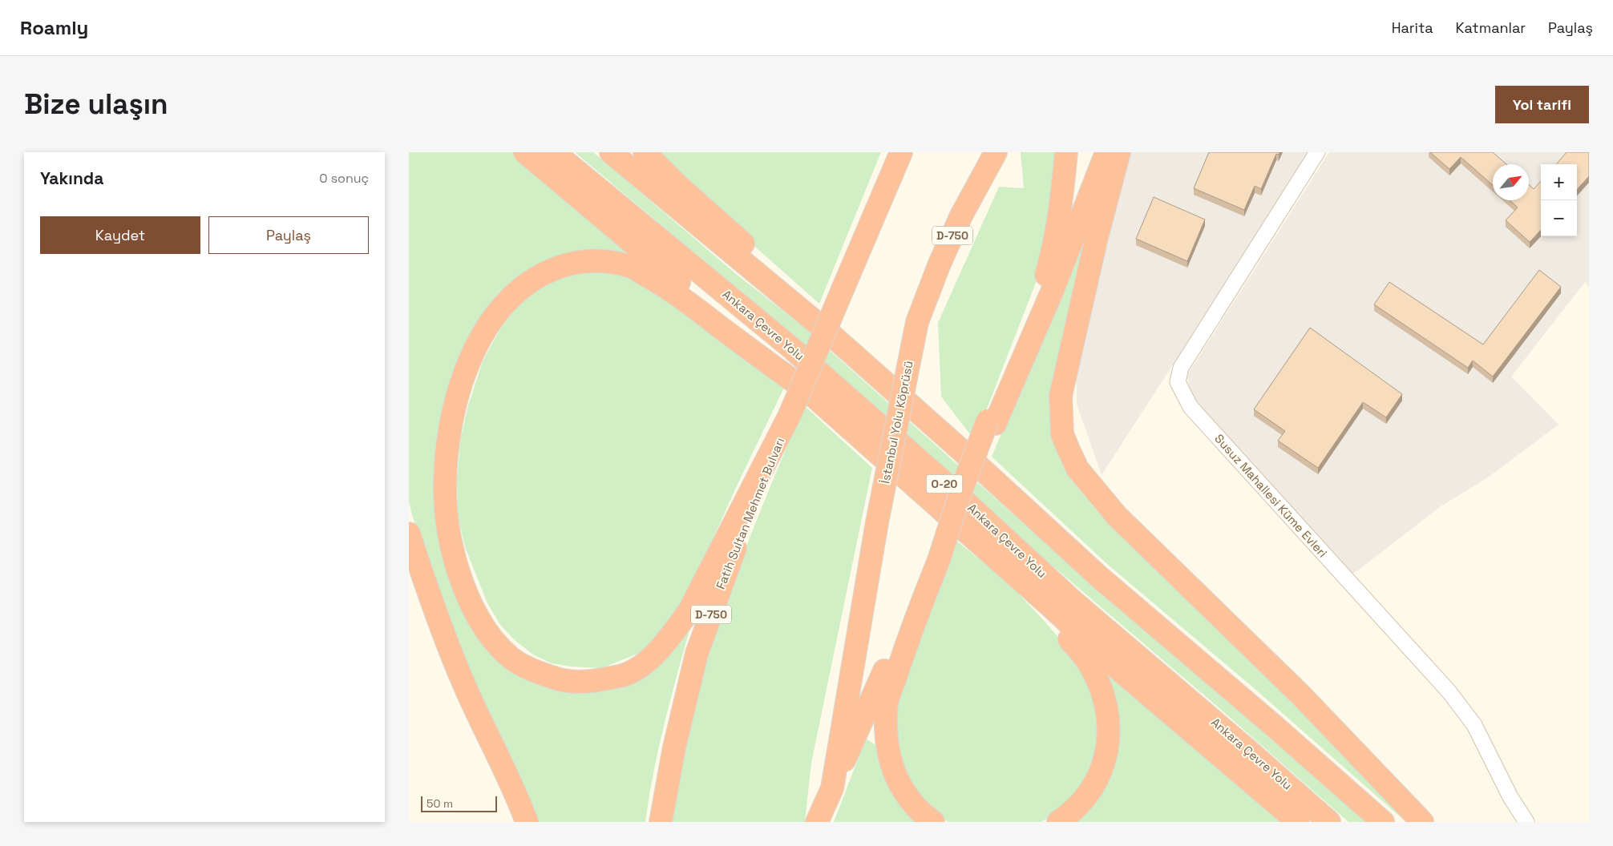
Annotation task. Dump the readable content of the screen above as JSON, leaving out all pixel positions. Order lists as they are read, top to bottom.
{
  "streets": {
    "highway": [
      "D-750",
      "Ankara Çevre Yolu",
      "İstanbul Yolu Köprüsü",
      "O-20",
      "Fatih Sultan Mehmet Bulvarı"
    ],
    "street": ["Susuz Mahallesi Küme Evleri"]
  },
  "crossings": [
    ["D-750", "İstanbul Yolu Köprüsü"],
    ["D-750", "Fatih Sultan Mehmet Bulvarı"]
  ],
  "scale_bar": "50 m",
  "north": "top right",
  "page": {
    "header": "Roamly",
    "nav": ["Harita", "Katmanlar", "Paylaş"],
    "buttons": [
      "Yol tarifi",
      ["Kaydet", "Paylaş"]
    ],
    "title": "Bize ulaşın",
    "heading": ["Yakında", "0 sonuç"],
    "map_buttons": ["+", "−"],
    "scale": "50 m"
  }
}
